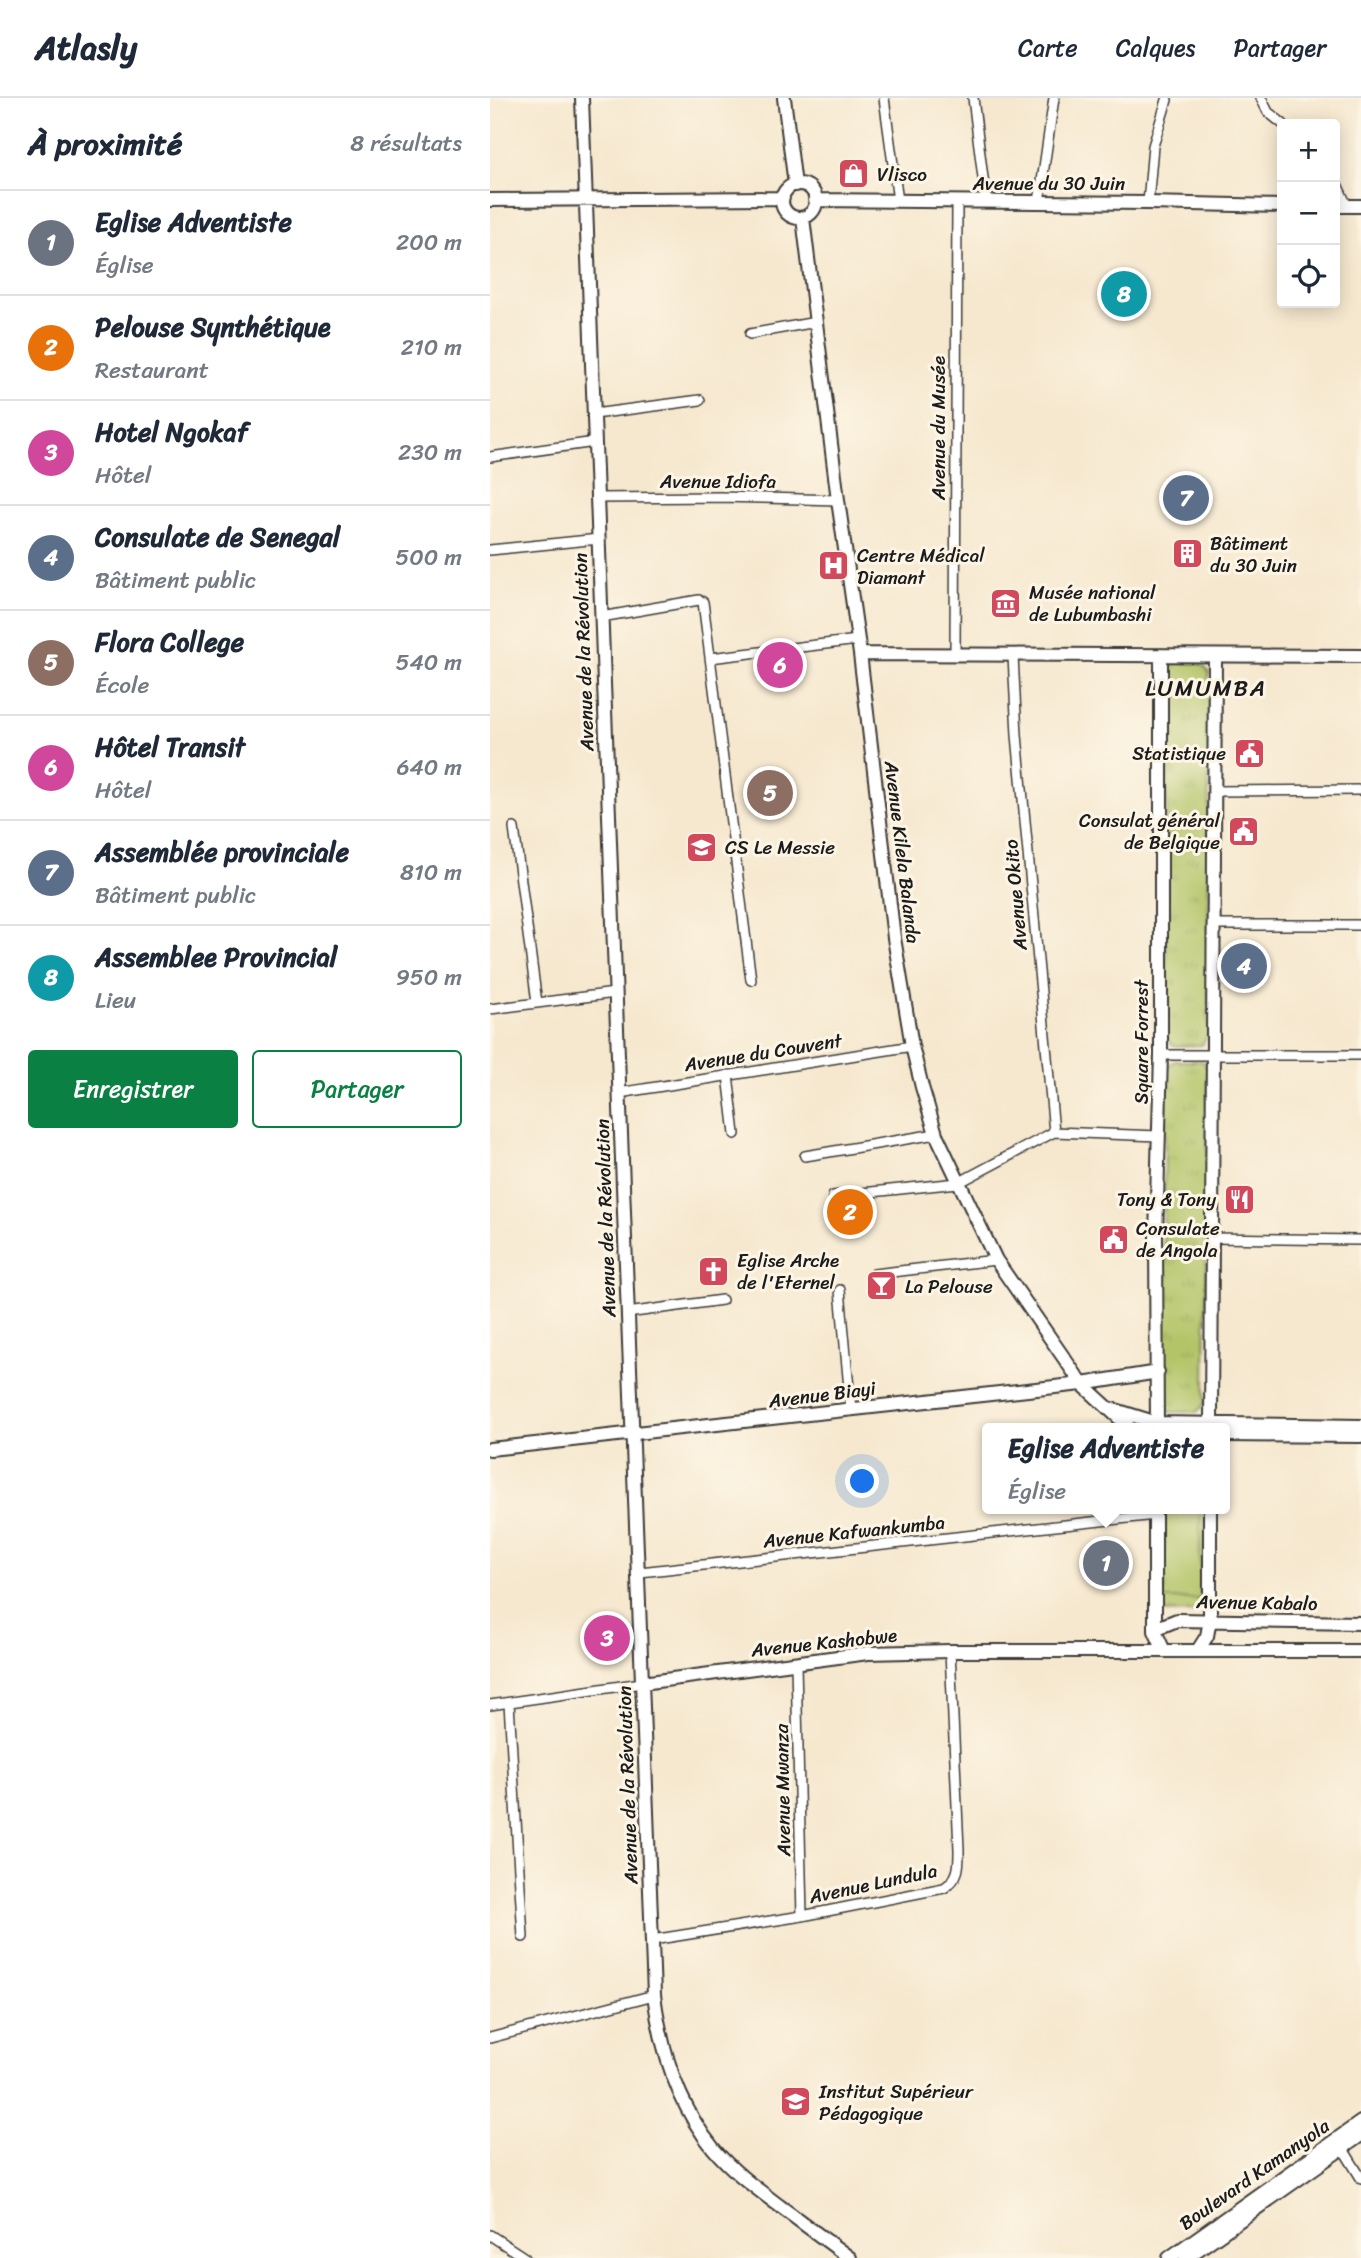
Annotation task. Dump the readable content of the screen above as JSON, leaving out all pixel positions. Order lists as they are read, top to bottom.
{
  "streets": {
    "street": [
      "Avenue du 30 Juin",
      "Avenue du Musée",
      "Avenue Idiofa",
      "Avenue de la Révolution",
      "Avenue Kilela Balanda",
      "Avenue Okito",
      "Square Forrest",
      "Avenue du Couvent",
      "Avenue Biayi",
      "Avenue Kafwankumba",
      "Avenue Kabalo",
      "Avenue Kashobwe",
      "Avenue Mwanza",
      "Avenue Lundula",
      "Boulevard Kamanyola"
    ]
  },
  "crossings": [
    ["Avenue du 30 Juin", "Avenue du Musée"],
    ["Avenue du 30 Juin", "Avenue Kilela Balanda"],
    ["Avenue Idiofa", "Avenue de la Révolution"],
    ["Avenue Idiofa", "Avenue Kilela Balanda"],
    ["Avenue de la Révolution", "Avenue du Couvent"],
    ["Avenue de la Révolution", "Avenue Biayi"],
    ["Avenue de la Révolution", "Avenue Kafwankumba"],
    ["Avenue de la Révolution", "Avenue Kashobwe"],
    ["Avenue de la Révolution", "Avenue Lundula"],
    ["Avenue Kilela Balanda", "Avenue du Couvent"],
    ["Avenue Kilela Balanda", "Avenue Biayi"],
    ["Square Forrest", "Avenue Biayi"],
    ["Avenue Kashobwe", "Avenue Mwanza"],
    ["Avenue Kashobwe", "Avenue Lundula"],
    ["Avenue Mwanza", "Avenue Lundula"]
  ],
  "districts": ["LUMUMBA"],
  "places": {
    "shop": ["Vlisco"],
    "building": ["Bâtiment du 30 Juin"],
    "hospital": ["Centre Médical Diamant"],
    "museum": ["Musée national de Lubumbashi"],
    "public building": ["Statistique", "Consulat général de Belgique", "Consulate de Angola"],
    "school or university": ["CS Le Messie", "Institut Supérieur Pédagogique"],
    "restaurant": ["Tony & Tony"],
    "church": ["Eglise Arche de l'Eternel"],
    "bar": ["La Pelouse"]
  },
  "page": {
    "header": "Atlasly",
    "nav": ["Carte", "Calques", "Partager"],
    "heading": ["À proximité", "8 résultats"],
    "map_buttons": ["+", "−"],
    "list": [
      {
        "mark": "1",
        "name": "Eglise Adventiste",
        "note": "Église",
        "value": "200 m"
      },
      {
        "mark": "2",
        "name": "Pelouse Synthétique",
        "note": "Restaurant",
        "value": "210 m"
      },
      {
        "mark": "3",
        "name": "Hotel Ngokaf",
        "note": "Hôtel",
        "value": "230 m"
      },
      {
        "mark": "4",
        "name": "Consulate de Senegal",
        "note": "Bâtiment public",
        "value": "500 m"
      },
      {
        "mark": "5",
        "name": "Flora College",
        "note": "École",
        "value": "540 m"
      },
      {
        "mark": "6",
        "name": "Hôtel Transit",
        "note": "Hôtel",
        "value": "640 m"
      },
      {
        "mark": "7",
        "name": "Assemblée provinciale",
        "note": "Bâtiment public",
        "value": "810 m"
      },
      {
        "mark": "8",
        "name": "Assemblee Provincial",
        "note": "Lieu",
        "value": "950 m"
      }
    ],
    "pins": [
      "8",
      "7",
      "6",
      "5",
      "4",
      "2",
      "1",
      "3"
    ],
    "buttons": ["Enregistrer", "Partager"],
    "popup": ["Eglise Adventiste", "Église"]
  }
}
